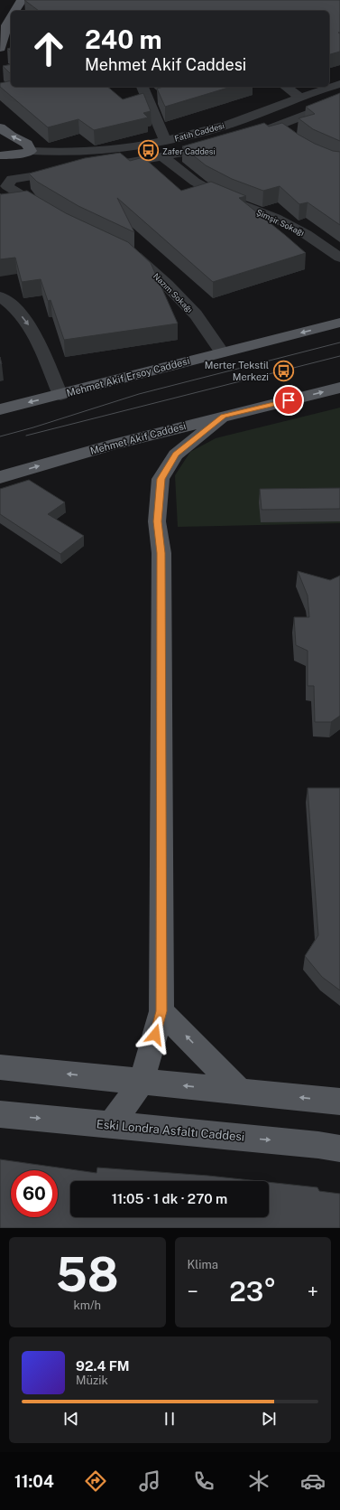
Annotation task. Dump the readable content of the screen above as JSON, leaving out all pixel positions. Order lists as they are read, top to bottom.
{
  "streets": {
    "main road": [
      "Fatih Caddesi",
      "Mehmet Akif Ersoy Caddesi",
      "Mehmet Akif Caddesi",
      "Eski Londra Asfaltı Caddesi"
    ],
    "street": ["Şimşir Sokağı", "Nazım Sokağı"]
  },
  "crossings": [
    ["Nazım Sokağı", "Mehmet Akif Ersoy Caddesi"]
  ],
  "one_way": ["Mehmet Akif Ersoy Caddesi", "Mehmet Akif Caddesi"],
  "places": {
    "bus stop": ["Zafer Caddesi", "Merter Tekstil Merkezi"]
  },
  "page": {
    "turn": ["240 m", "Mehmet Akif Caddesi"],
    "limit": "60",
    "trip": "11:05 · 1 dk · 270 m",
    "tile": [
      ["58", "km/h"],
      "Klima"
    ],
    "heat": ["−", "23°", "+"],
    "song": ["92.4 FM", "Müzik"],
    "tabs": "11:04"
  }
}
